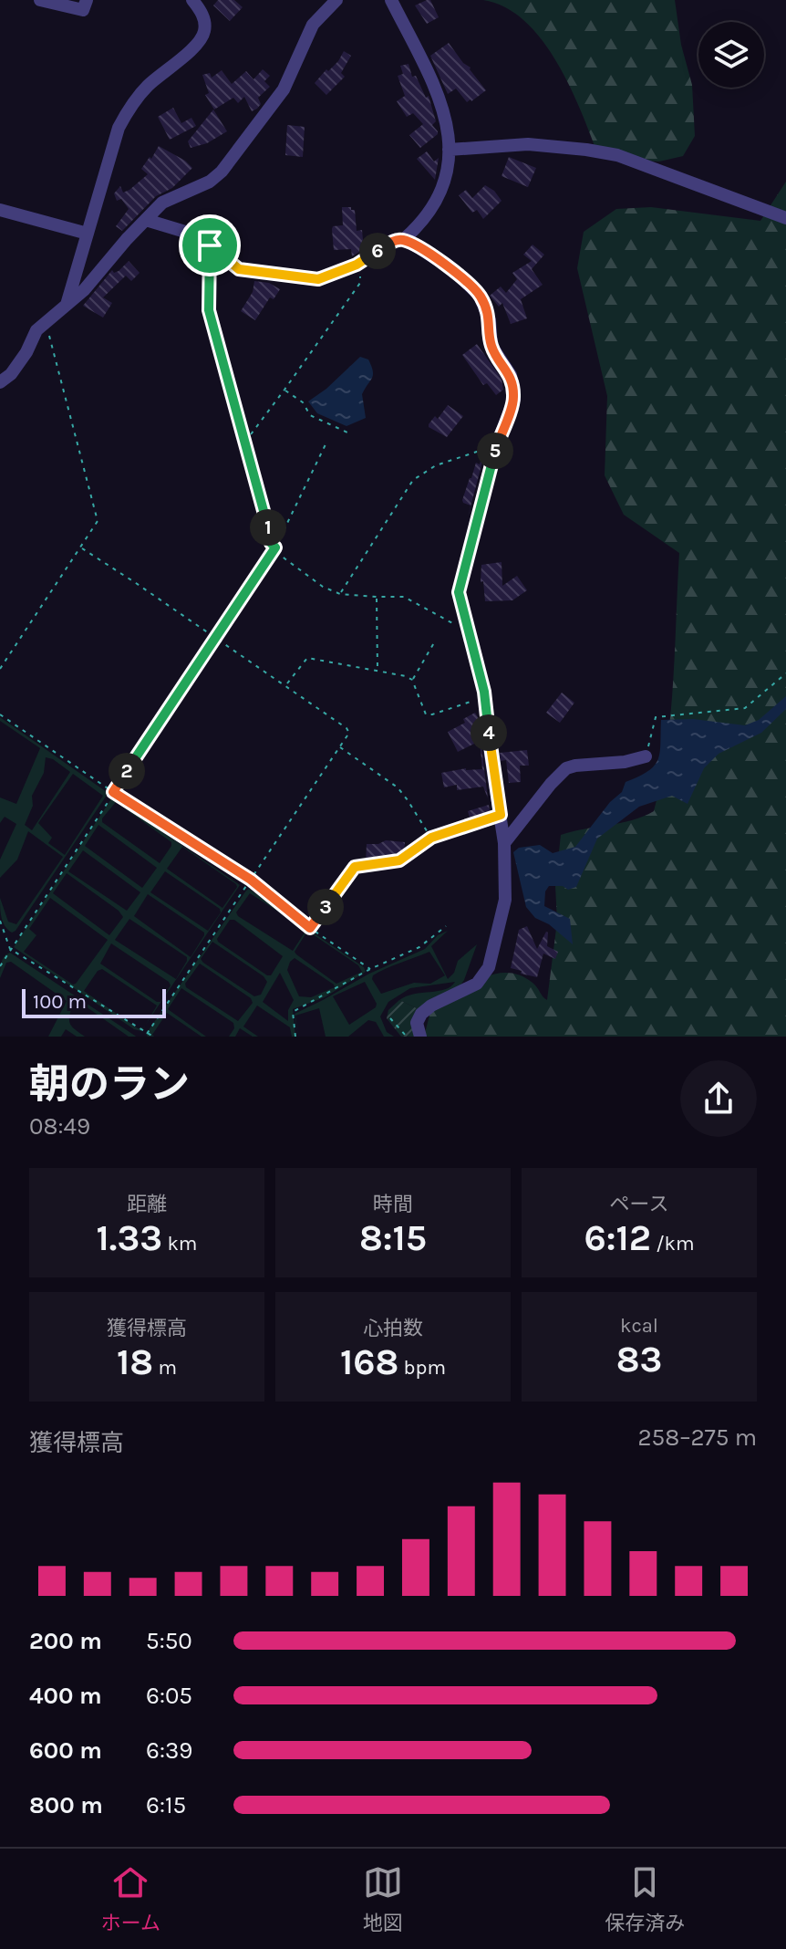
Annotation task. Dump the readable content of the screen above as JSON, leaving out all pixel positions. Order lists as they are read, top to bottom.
{
  "scale_bar": "100 m",
  "page": {
    "pins": [
      "6",
      "5",
      "1",
      "4",
      "2",
      "3"
    ],
    "scale": "100 m",
    "heading": ["朝のラン", "08:49"],
    "stats": [
      ["距離", "1.33 km"],
      ["時間", "8:15"],
      ["ペース", "6:12 /km"],
      ["獲得標高", "18 m"],
      ["心拍数", "168 bpm"],
      ["kcal", "83"]
    ],
    "chart": ["獲得標高", "258–275 m"],
    "list": [
      {
        "name": "200 m",
        "note": "5:50"
      },
      {
        "name": "400 m",
        "note": "6:05"
      },
      {
        "name": "600 m",
        "note": "6:39"
      },
      {
        "name": "800 m",
        "note": "6:15"
      }
    ],
    "tabs": ["ホーム", "地図", "保存済み"]
  }
}
